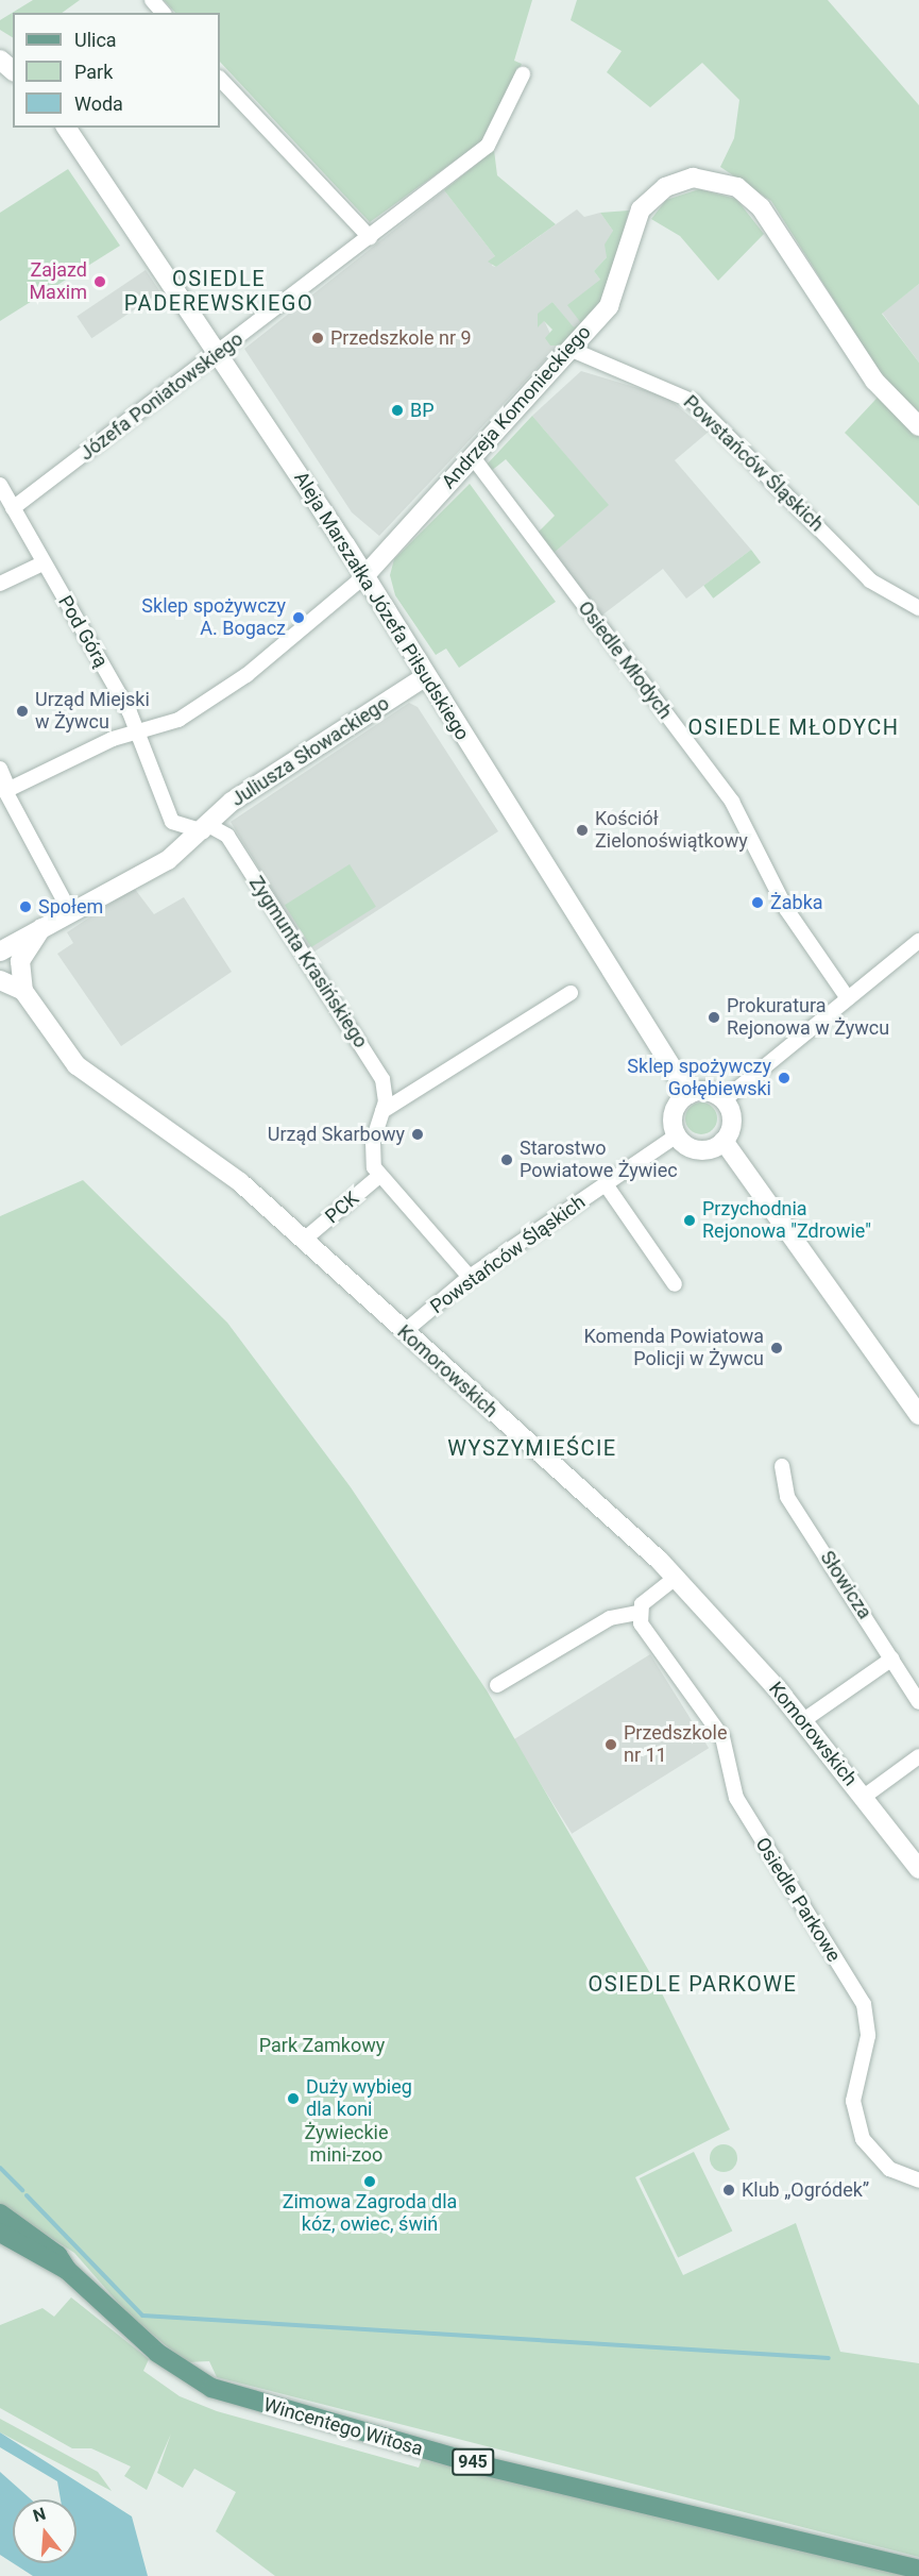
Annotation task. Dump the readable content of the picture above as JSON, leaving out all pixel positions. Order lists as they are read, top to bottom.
{
  "streets": {
    "main road": ["Wincentego Witosa", "945"],
    "street": [
      "Józefa Poniatowskiego",
      "Andrzeja Komonieckiego",
      "Powstańców Śląskich",
      "Aleja Marszałka Józefa Piłsudskiego",
      "Pod Górą",
      "Osiedle Młodych",
      "Juliusza Słowackiego",
      "Zygmunta Krasińskiego",
      "PCK",
      "Komorowskich",
      "Słowicza",
      "Osiedle Parkowe"
    ]
  },
  "crossings": [
    ["Józefa Poniatowskiego", "Aleja Marszałka Józefa Piłsudskiego"],
    ["Józefa Poniatowskiego", "Pod Górą"],
    ["Andrzeja Komonieckiego", "Powstańców Śląskich"],
    ["Andrzeja Komonieckiego", "Aleja Marszałka Józefa Piłsudskiego"],
    ["Andrzeja Komonieckiego", "Pod Górą"],
    ["Andrzeja Komonieckiego", "Osiedle Młodych"],
    ["Powstańców Śląskich", "Aleja Marszałka Józefa Piłsudskiego"],
    ["Powstańców Śląskich", "Komorowskich"],
    ["Aleja Marszałka Józefa Piłsudskiego", "Juliusza Słowackiego"],
    ["Pod Górą", "Juliusza Słowackiego"],
    ["Pod Górą", "Zygmunta Krasińskiego"],
    ["Juliusza Słowackiego", "Zygmunta Krasińskiego"],
    ["Zygmunta Krasińskiego", "PCK"],
    ["PCK", "Komorowskich"]
  ],
  "districts": [
    "OSIEDLE PADEREWSKIEGO",
    "OSIEDLE MŁODYCH",
    "WYSZYMIEŚCIE",
    "OSIEDLE PARKOWE"
  ],
  "parks": ["Park Zamkowy", "Żywieckie mini-zoo"],
  "places": [
    "Zajazd Maxim",
    "Przedszkole nr 9",
    "BP",
    "Sklep spożywczy A. Bogacz",
    "Urząd Miejski w Żywcu",
    "Kościół Zielonoświątkowy",
    "Żabka",
    "Społem",
    "Prokuratura Rejonowa w Żywcu",
    "Sklep spożywczy Gołębiewski",
    "Urząd Skarbowy",
    "Starostwo Powiatowe Żywiec",
    "Przychodnia Rejonowa \"Zdrowie\"",
    "Komenda Powiatowa Policji w Żywcu",
    "Przedszkole nr 11",
    "Duży wybieg dla koni",
    "Zimowa Zagroda dla kóz, owiec, świń",
    "Klub „Ogródek”"
  ],
  "legend": ["Ulica", "Park", "Woda"],
  "north": "top"
}
